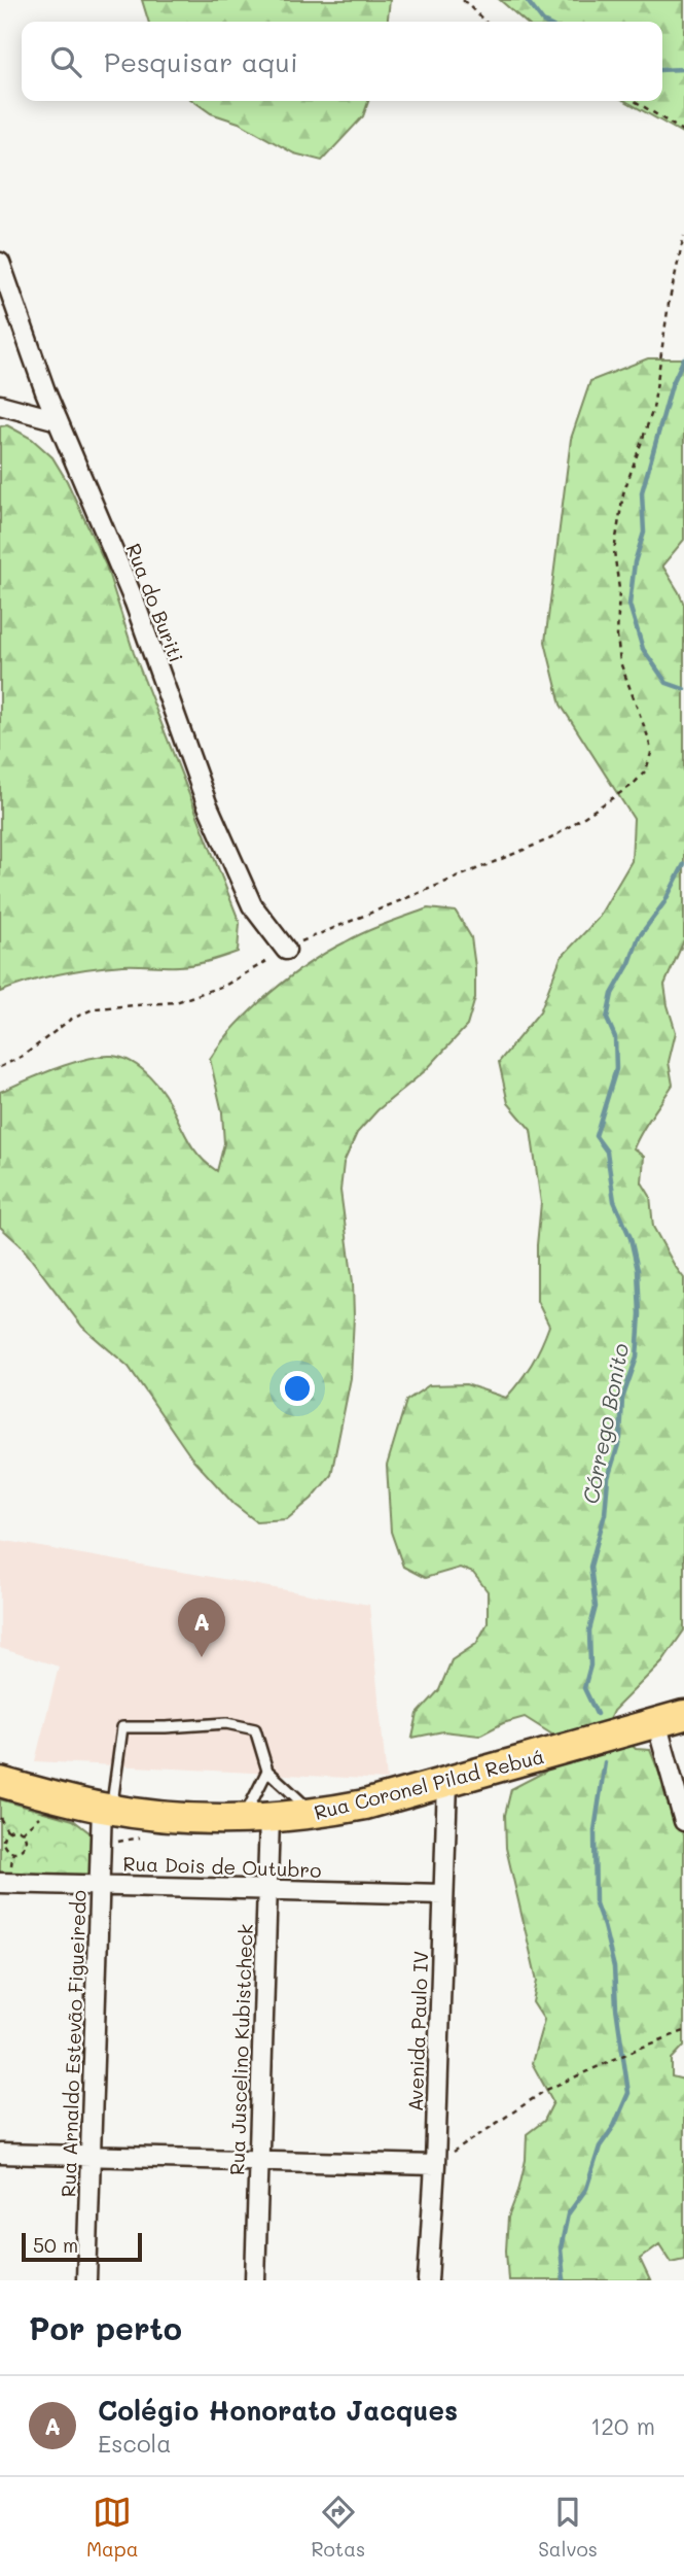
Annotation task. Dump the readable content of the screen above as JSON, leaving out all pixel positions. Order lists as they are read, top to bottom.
{
  "streets": {
    "main road": ["Rua Coronel Pilad Rebuá"],
    "street": [
      "Rua do Buriti",
      "Rua Dois de Outubro",
      "Avenida Paulo IV",
      "Rua Arnaldo Estevão Figueiredo",
      "Rua Juscelino Kubistcheck"
    ]
  },
  "crossings": [
    ["Rua Coronel Pilad Rebuá", "Avenida Paulo IV"],
    ["Rua Coronel Pilad Rebuá", "Rua Arnaldo Estevão Figueiredo"],
    ["Rua Coronel Pilad Rebuá", "Rua Juscelino Kubistcheck"],
    ["Rua Dois de Outubro", "Avenida Paulo IV"],
    ["Rua Dois de Outubro", "Rua Arnaldo Estevão Figueiredo"],
    ["Rua Dois de Outubro", "Rua Juscelino Kubistcheck"]
  ],
  "water": ["Córrego Bonito"],
  "scale_bar": "50 m",
  "page": {
    "search": "Pesquisar aqui",
    "pins": "A",
    "scale": "50 m",
    "heading": "Por perto",
    "list": [
      {
        "mark": "A",
        "name": "Colégio Honorato Jacques",
        "note": "Escola",
        "value": "120 m"
      }
    ],
    "nav": ["Mapa", "Rotas", "Salvos"]
  }
}
